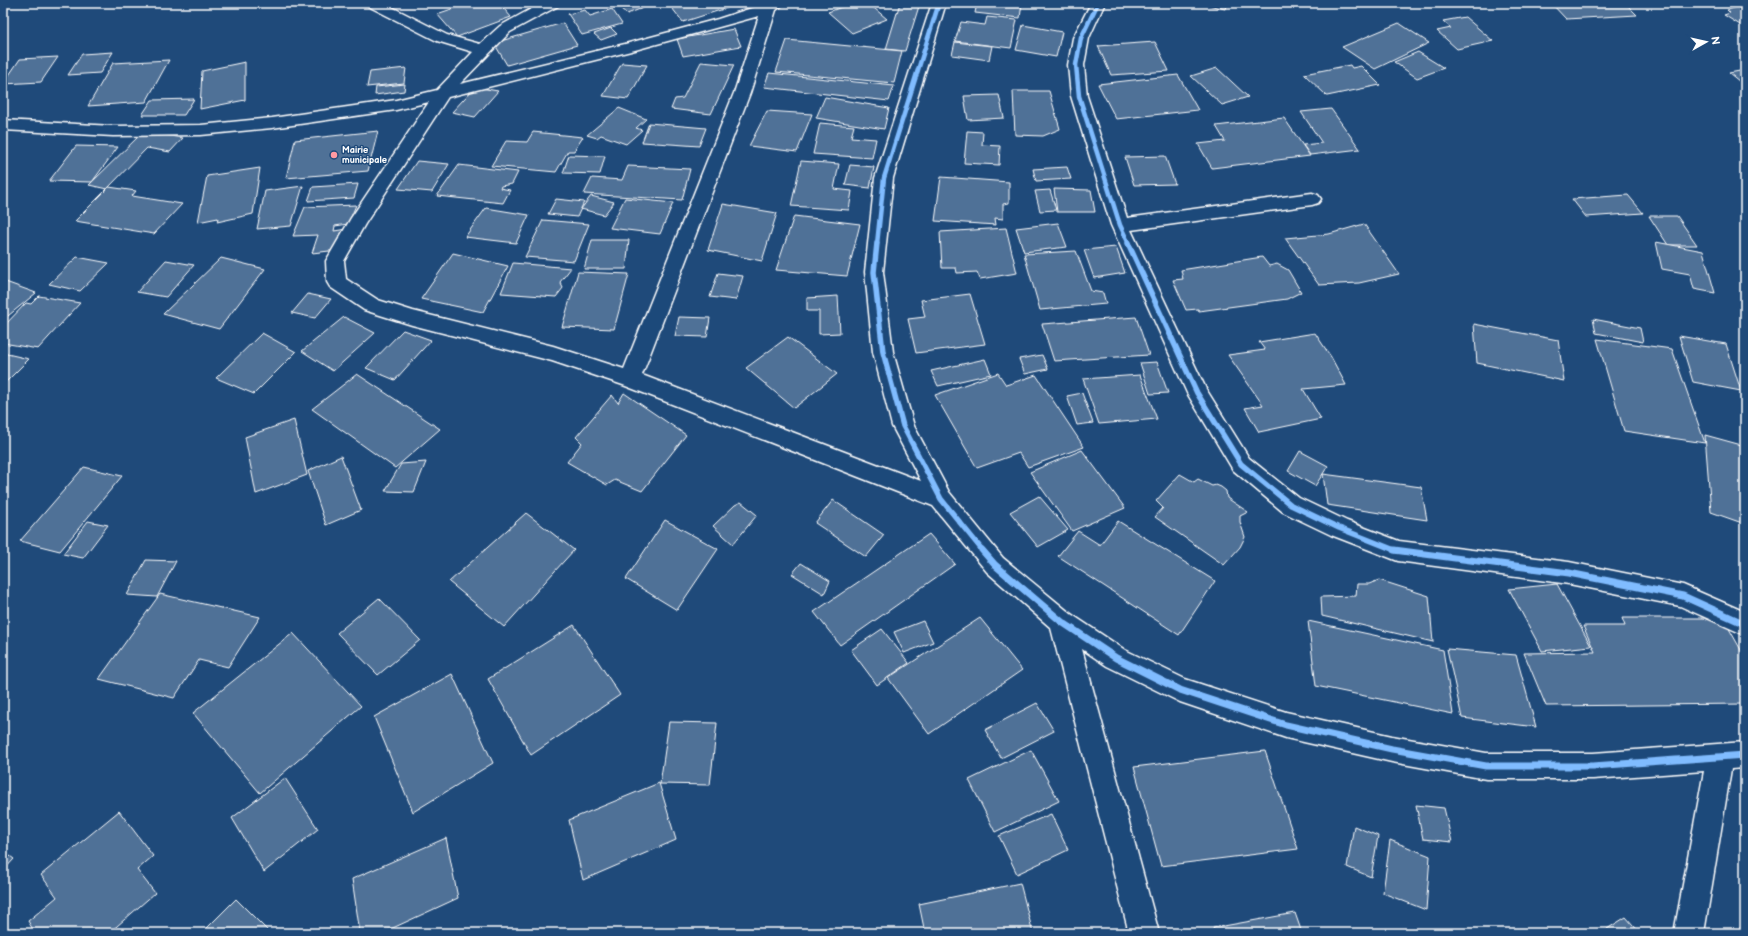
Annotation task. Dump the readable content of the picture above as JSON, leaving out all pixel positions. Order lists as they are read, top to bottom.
{
  "places": ["Mairie municipale"],
  "north": "right"
}
